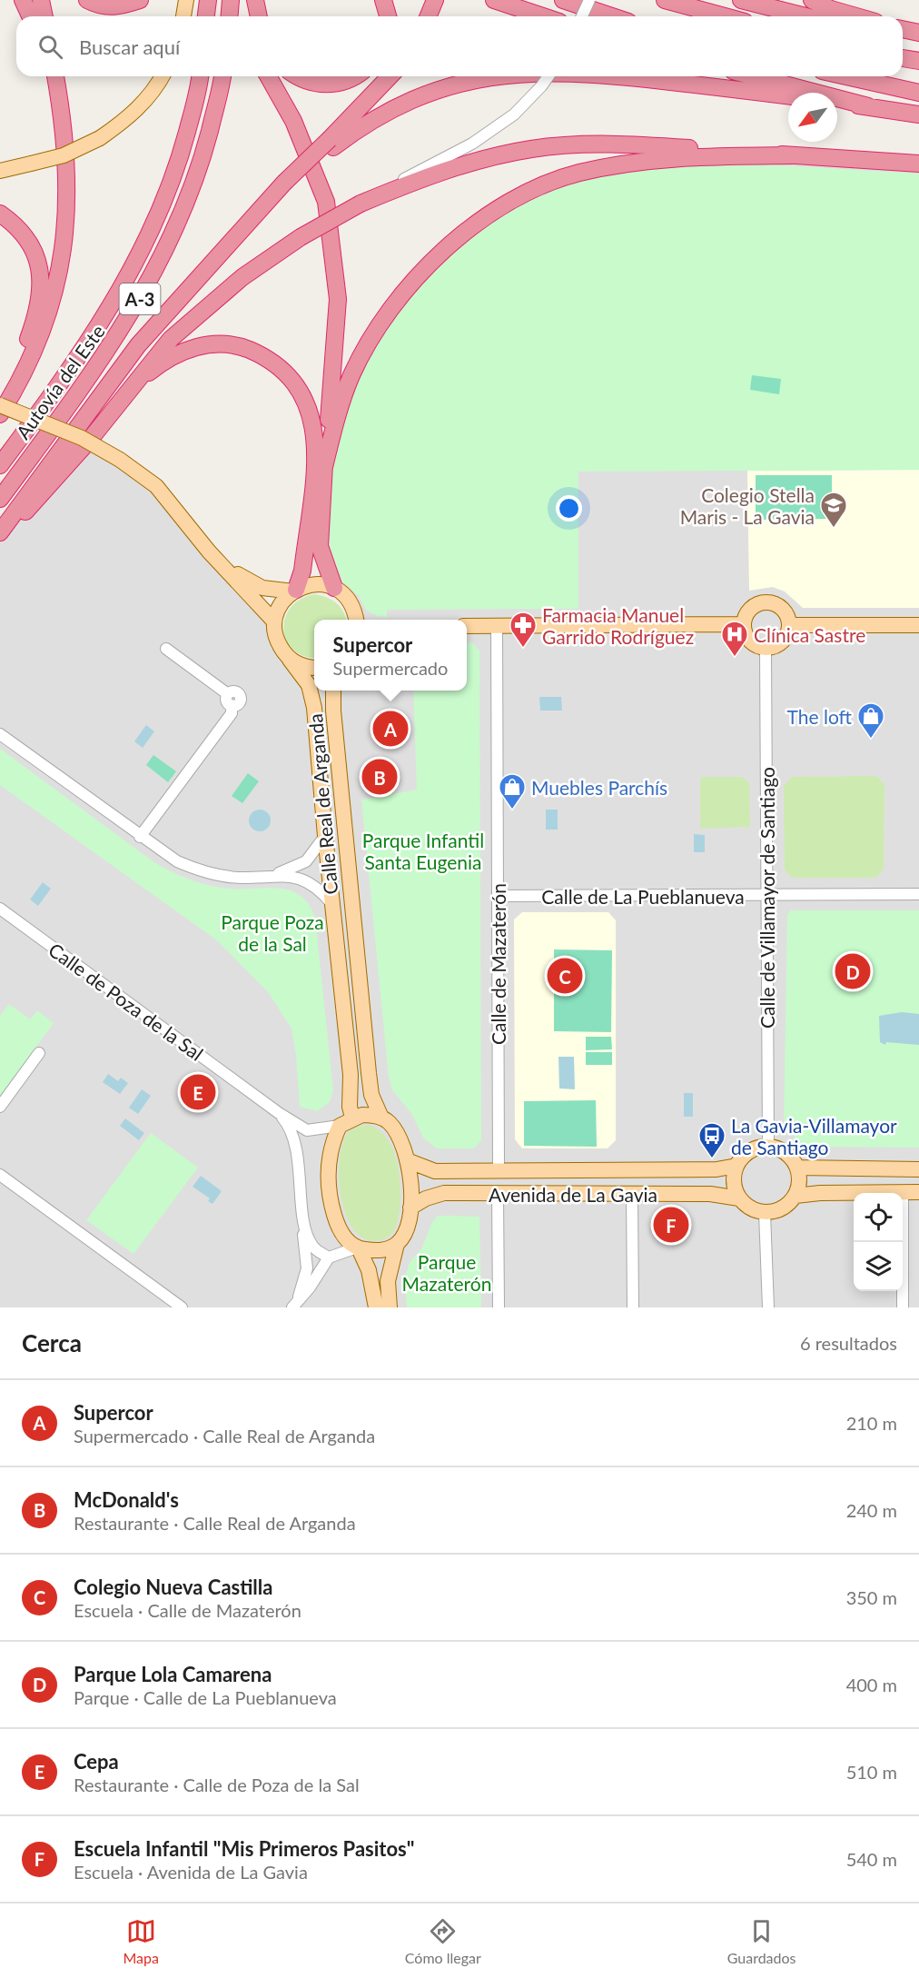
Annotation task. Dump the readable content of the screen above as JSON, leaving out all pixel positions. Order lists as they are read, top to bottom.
{
  "streets": {
    "highway": ["A-3", "Autovía del Este"],
    "main road": ["Calle Real de Arganda", "Avenida de La Gavia"],
    "street": [
      "Calle de La Pueblanueva",
      "Calle de Villamayor de Santiago",
      "Calle de Mazaterón",
      "Calle de Poza de la Sal"
    ]
  },
  "crossings": [
    ["Calle Real de Arganda", "Avenida de La Gavia"],
    ["Calle de La Pueblanueva", "Calle de Villamayor de Santiago"],
    ["Calle de La Pueblanueva", "Calle de Mazaterón"],
    ["Calle de Villamayor de Santiago", "Avenida de La Gavia"],
    ["Calle de Mazaterón", "Avenida de La Gavia"]
  ],
  "parks": ["Parque Infantil Santa Eugenia", "Parque Poza de la Sal", "Parque Mazaterón"],
  "places": {
    "school or university": ["Colegio Stella Maris - La Gavia"],
    "pharmacy": ["Farmacia Manuel Garrido Rodríguez"],
    "hospital": ["Clínica Sastre"],
    "shop": ["The loft", "Muebles Parchís"],
    "bus stop": ["La Gavia-Villamayor de Santiago"]
  },
  "north": "bottom left",
  "page": {
    "search": "Buscar aquí",
    "popup": ["Supercor", "Supermercado"],
    "pins": [
      "A",
      "B",
      "D",
      "C",
      "E",
      "F"
    ],
    "heading": ["Cerca", "6 resultados"],
    "list": [
      {
        "mark": "A",
        "name": "Supercor",
        "note": "Supermercado · Calle Real de Arganda",
        "value": "210 m"
      },
      {
        "mark": "B",
        "name": "McDonald's",
        "note": "Restaurante · Calle Real de Arganda",
        "value": "240 m"
      },
      {
        "mark": "C",
        "name": "Colegio Nueva Castilla",
        "note": "Escuela · Calle de Mazaterón",
        "value": "350 m"
      },
      {
        "mark": "D",
        "name": "Parque Lola Camarena",
        "note": "Parque · Calle de La Pueblanueva",
        "value": "400 m"
      },
      {
        "mark": "E",
        "name": "Cepa",
        "note": "Restaurante · Calle de Poza de la Sal",
        "value": "510 m"
      },
      {
        "mark": "F",
        "name": "Escuela Infantil \"Mis Primeros Pasitos\"",
        "note": "Escuela · Avenida de La Gavia",
        "value": "540 m"
      }
    ],
    "nav": ["Mapa", "Cómo llegar", "Guardados"]
  }
}
